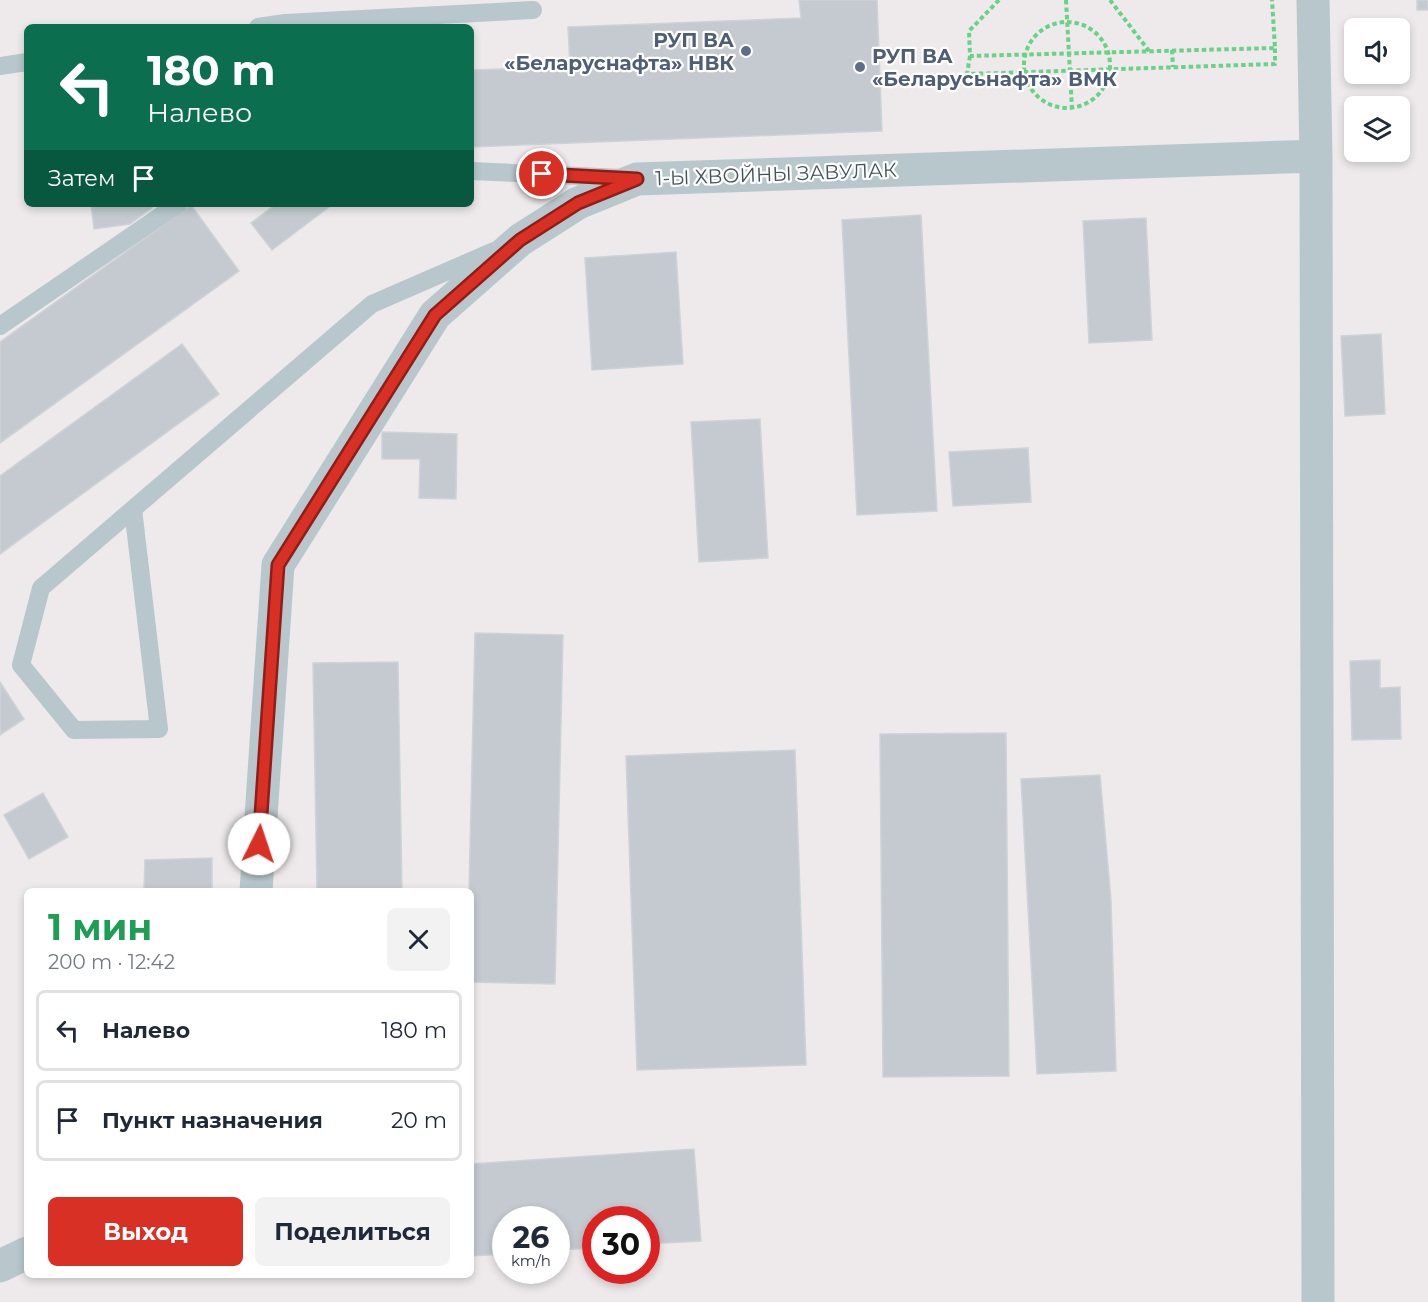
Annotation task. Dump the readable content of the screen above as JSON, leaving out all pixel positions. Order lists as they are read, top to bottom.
{
  "streets": {
    "street": ["1-Ы ХВОЙНЫ ЗАВУЛАК"]
  },
  "places": ["РУП ВА «Беларуснафта» НВК", "РУП ВА «Беларусьнафта» ВМК"],
  "page": {
    "turn": ["180 m", "Налево"],
    "then": "Затем",
    "heading": ["1 мин", "200 m · 12:42"],
    "list": [
      {
        "name": "Налево",
        "value": "180 m"
      },
      {
        "name": "Пункт назначения",
        "value": "20 m"
      }
    ],
    "buttons": ["Выход", "Поделиться"],
    "speed": "26 km/h",
    "limit": "30"
  }
}
